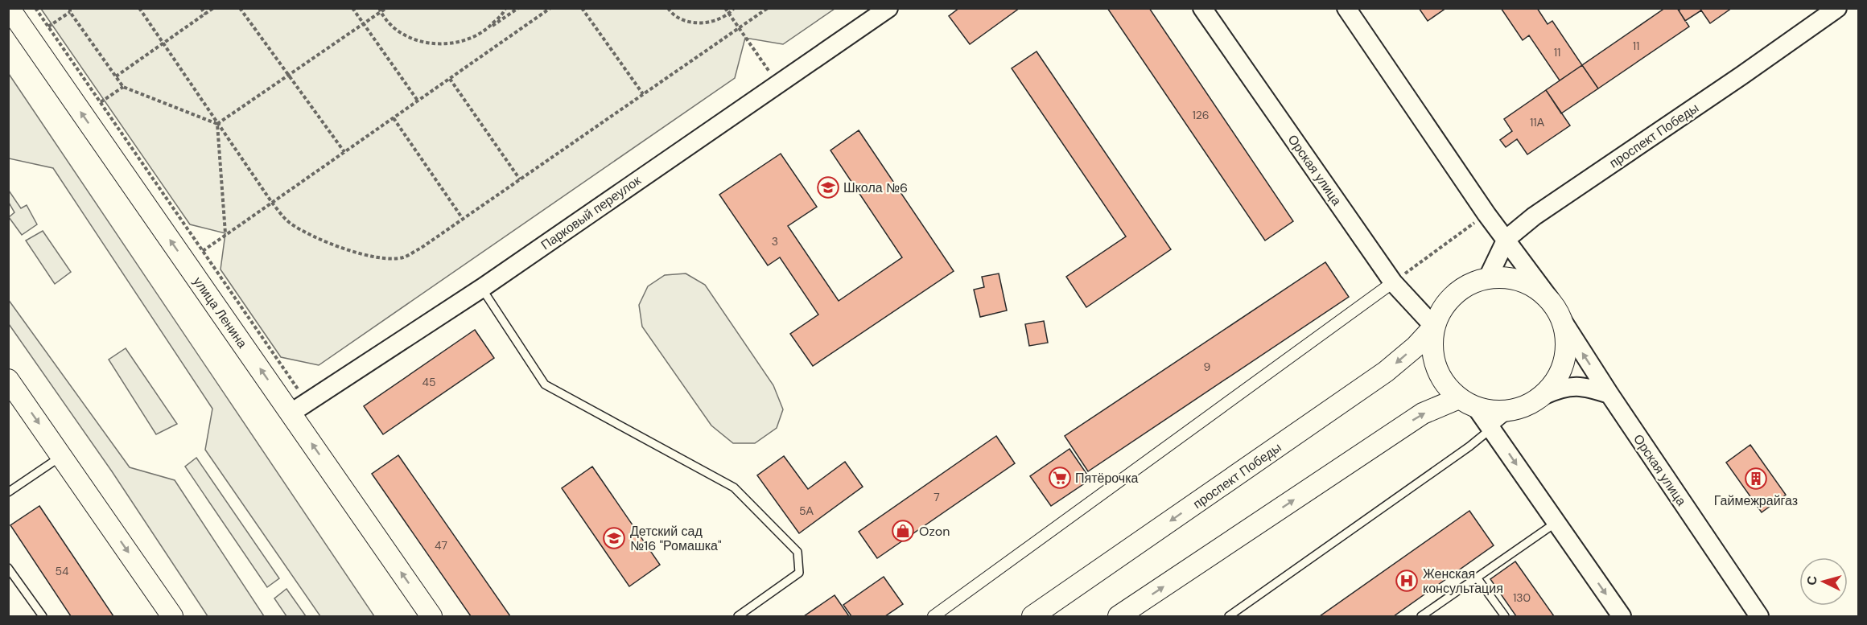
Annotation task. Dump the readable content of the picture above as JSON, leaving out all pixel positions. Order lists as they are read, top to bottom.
{
  "streets": {
    "main road": ["проспект Победы", "улица Ленина"],
    "street": ["Орская улица", "Парковый переулок"]
  },
  "crossings": [
    ["проспект Победы", "Орская улица"],
    ["Парковый переулок", "улица Ленина"]
  ],
  "one_way": ["улица Ленина"],
  "places": {
    "school or university": ["Школа №6", "Детский сад №16 \"Ромашка\""],
    "supermarket": ["Пятёрочка"],
    "building": ["Гаймежрайгаз"],
    "shop": ["Ozon"],
    "hospital": ["Женская консультация"]
  },
  "house_numbers": [
    "11",
    "11",
    "126",
    "11А",
    "3",
    "9",
    "45",
    "7",
    "5А",
    "47",
    "54",
    "130"
  ],
  "north": "left"
}
